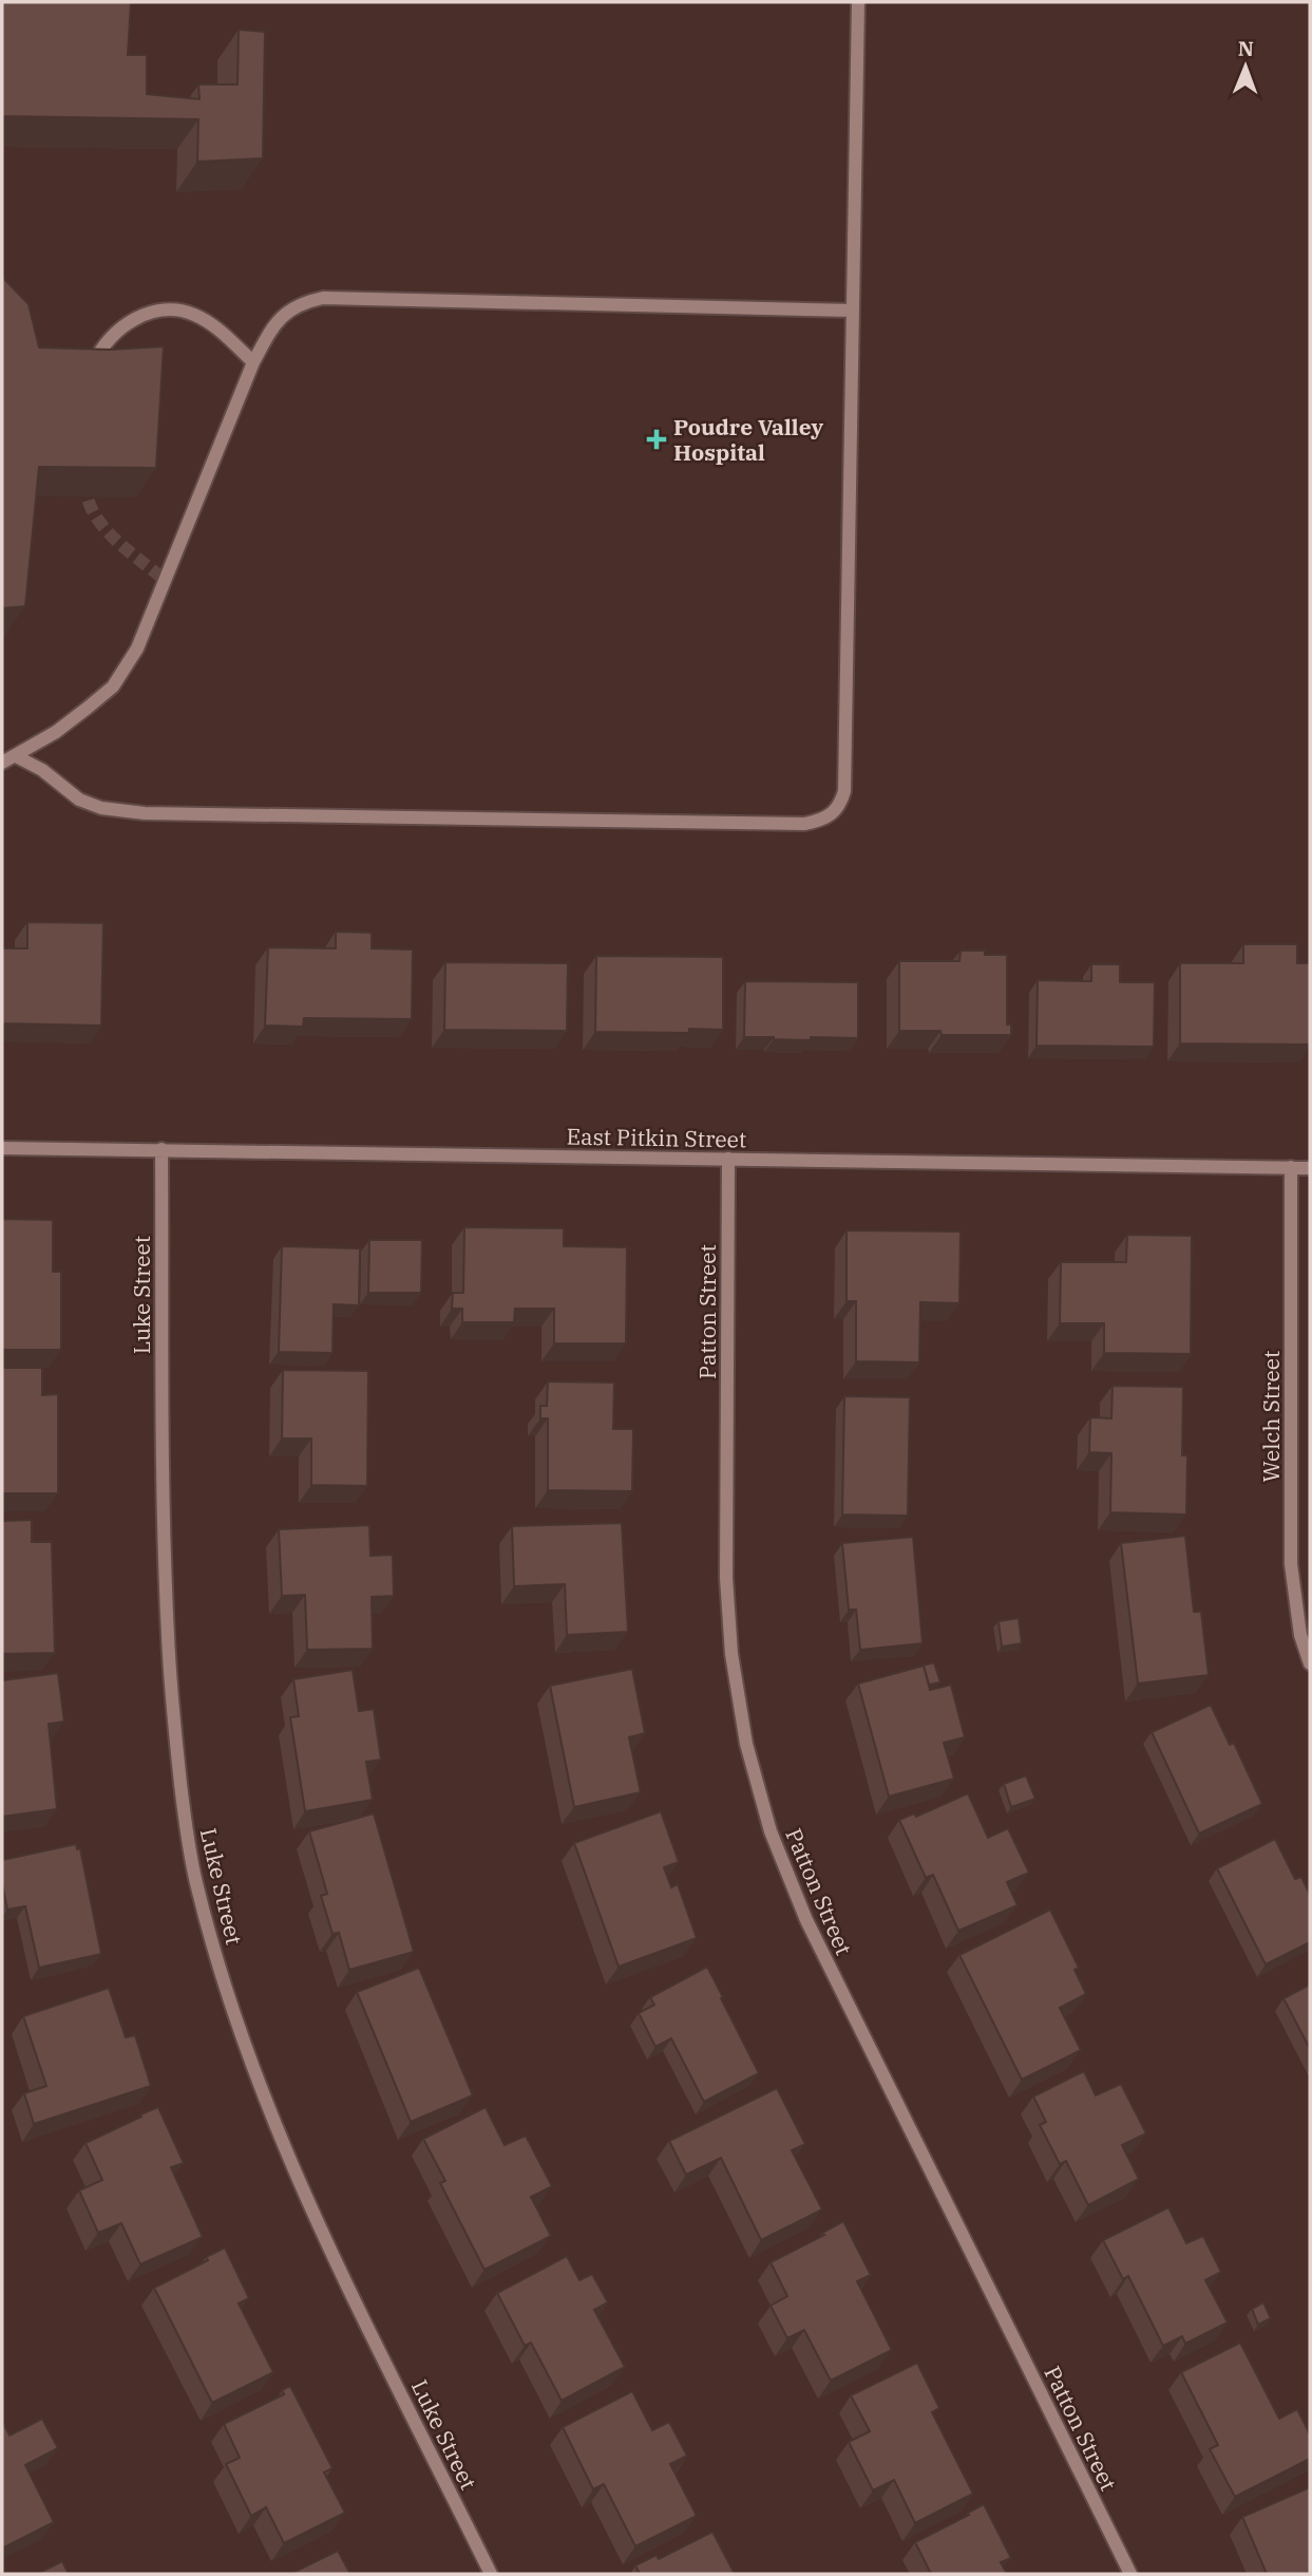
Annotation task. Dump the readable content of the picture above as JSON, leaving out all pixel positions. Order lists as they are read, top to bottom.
{
  "streets": {
    "street": [
      "East Pitkin Street",
      "Luke Street",
      "Patton Street",
      "Welch Street"
    ]
  },
  "crossings": [
    ["East Pitkin Street", "Luke Street"],
    ["East Pitkin Street", "Patton Street"],
    ["East Pitkin Street", "Welch Street"]
  ],
  "places": {
    "health": ["Poudre Valley Hospital"]
  },
  "north": "top"
}
